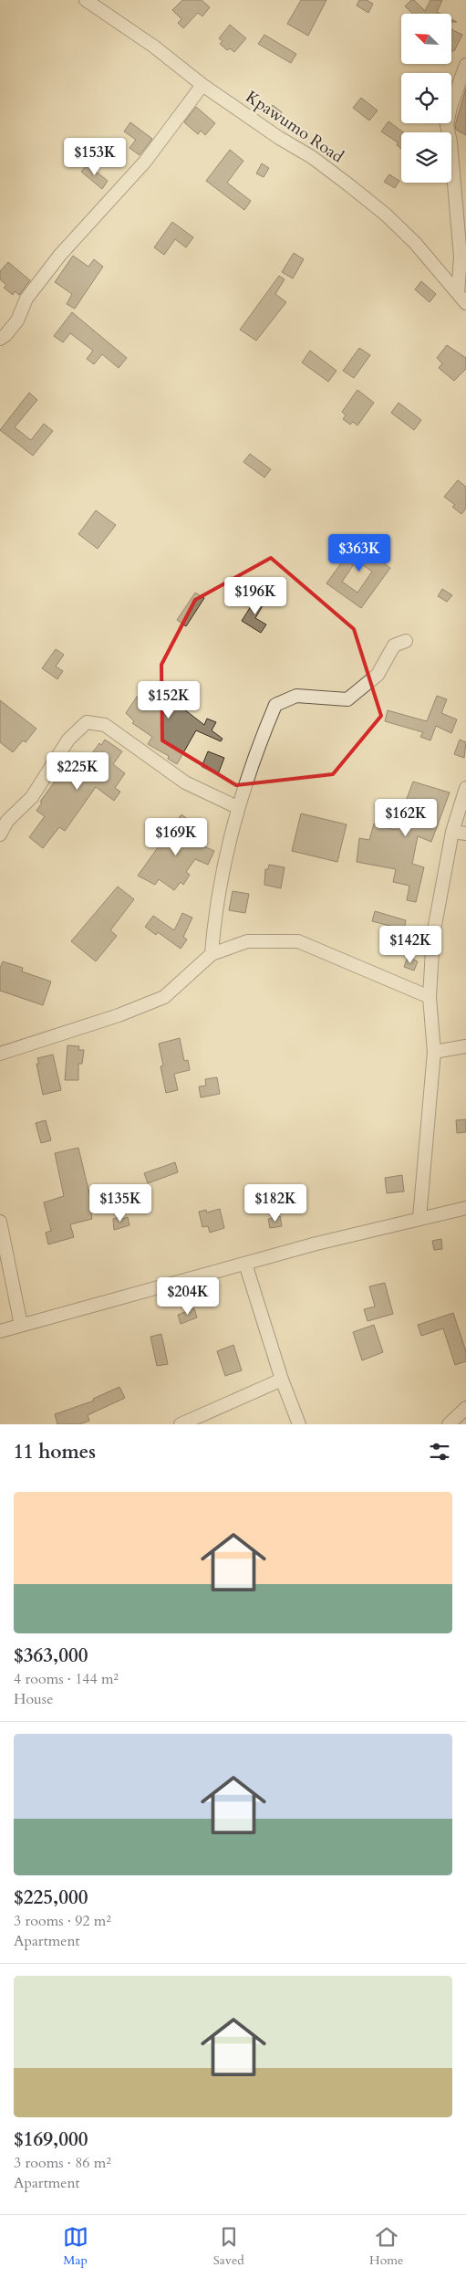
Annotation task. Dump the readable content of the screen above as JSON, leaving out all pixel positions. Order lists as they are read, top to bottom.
{
  "streets": {
    "street": ["Kpawumo Road"]
  },
  "north": "top left",
  "page": {
    "price": [
      "$153K",
      "$363K",
      "$196K",
      "$152K",
      "$225K",
      "$162K",
      "$169K",
      "$142K",
      "$135K",
      "$182K",
      "$204K"
    ],
    "heading": "11 homes",
    "list": [
      {
        "name": "$363,000",
        "note": "4 rooms · 144 m² · House"
      },
      {
        "name": "$225,000",
        "note": "3 rooms · 92 m² · Apartment"
      },
      {
        "name": "$169,000",
        "note": "3 rooms · 86 m² · Apartment"
      }
    ],
    "tabs": ["Map", "Saved", "Home"]
  }
}
